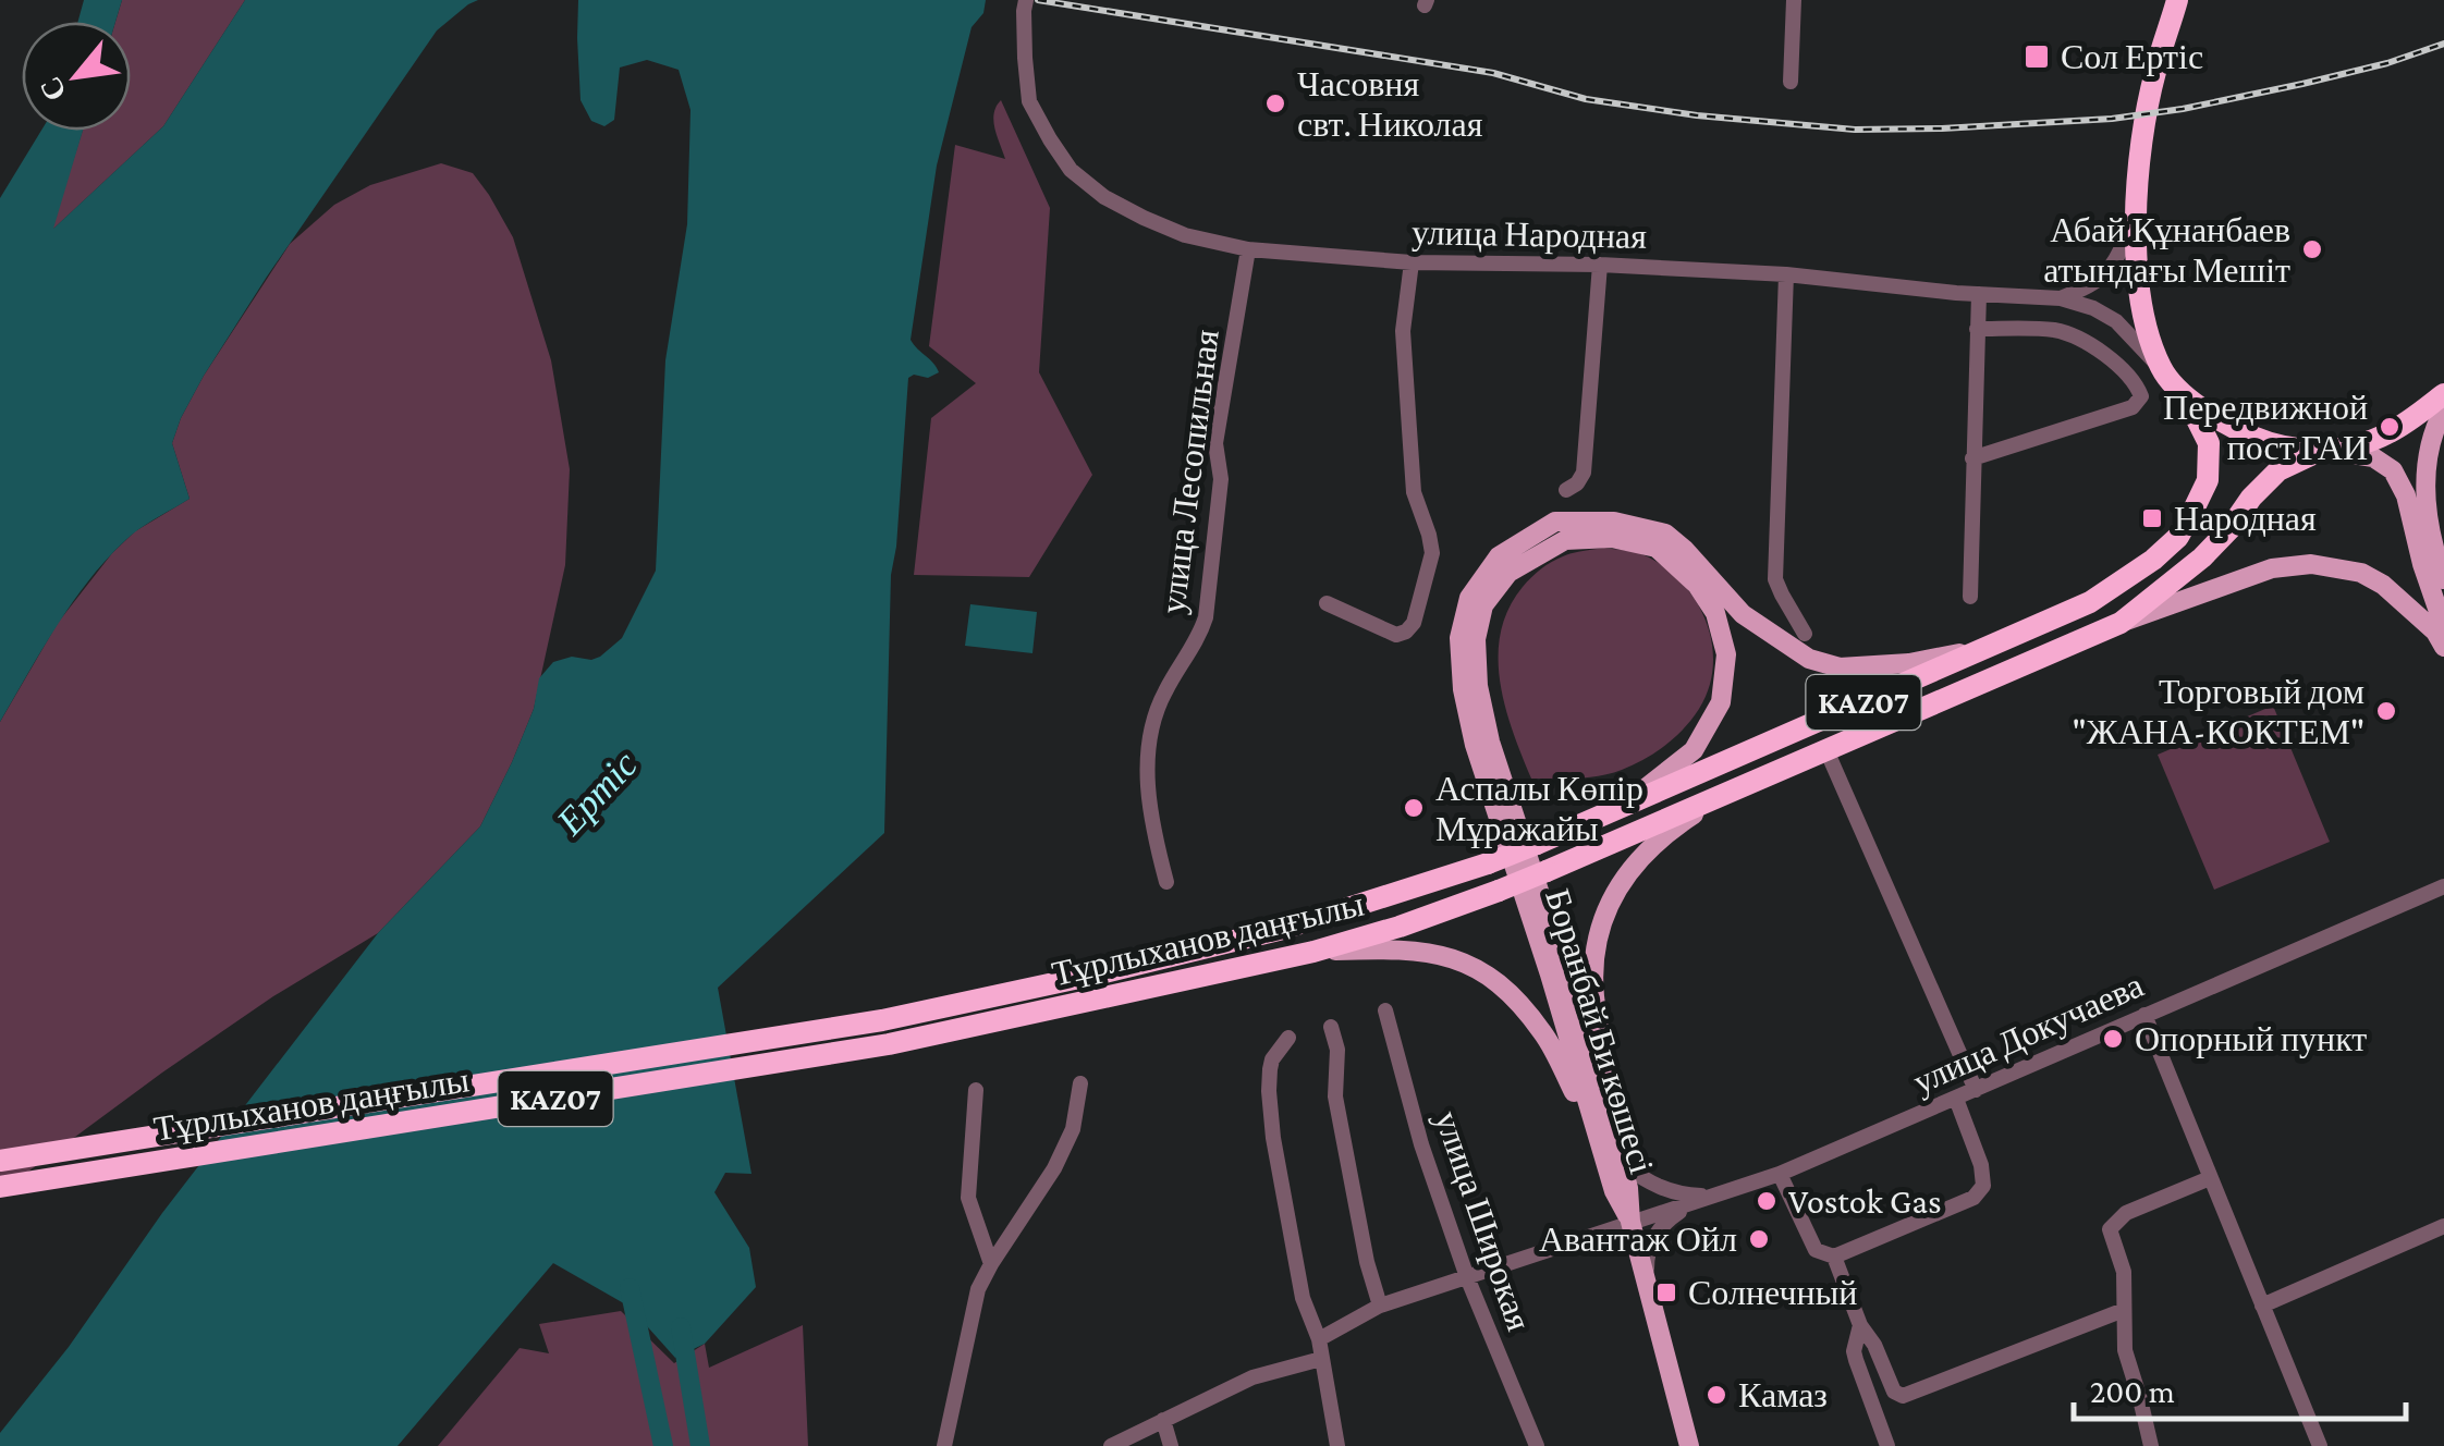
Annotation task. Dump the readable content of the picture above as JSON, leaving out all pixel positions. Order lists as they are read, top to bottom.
{
  "streets": {
    "highway": ["KAZ07", "Тұрлыханов даңғылы"],
    "main road": ["Боранбай Би көшесі"],
    "street": [
      "улица Народная",
      "улица Лесопильная",
      "улица Докучаева",
      "улица Широкая"
    ]
  },
  "crossings": [
    ["улица Народная", "улица Лесопильная"],
    ["улица Народная", "KAZ07"],
    ["KAZ07", "Тұрлыханов даңғылы"],
    ["Боранбай Би көшесі", "улица Докучаева"],
    ["улица Докучаева", "улица Широкая"]
  ],
  "water": ["Ертіс"],
  "places": {
    "transit": ["Сол Ертіс", "Народная", "Солнечный"],
    "other": [
      "Часовня свт. Николая",
      "Абай Құнанбаев атындағы Мешіт",
      "Передвижной пост ГАИ",
      "Торговый дом \"ЖАНА-КОКТЕМ\"",
      "Аспалы Көпір Мұражайы",
      "Опорный пункт",
      "Vostok Gas",
      "Авантаж Ойл",
      "Камаз"
    ]
  },
  "scale_bar": "200 m",
  "north": "bottom left"
}
